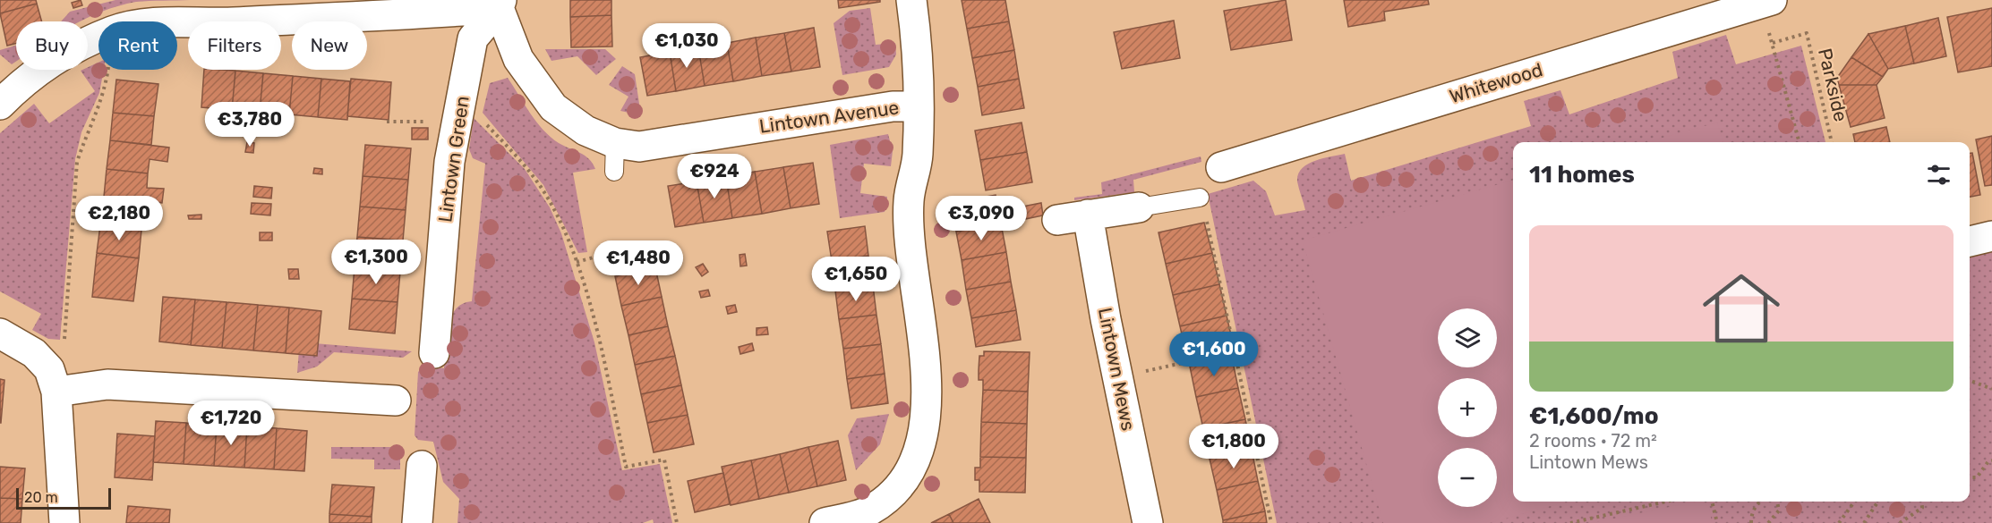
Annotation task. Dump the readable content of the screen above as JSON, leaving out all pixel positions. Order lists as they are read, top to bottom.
{
  "streets": {
    "street": [
      "Whitewood",
      "Lintown Avenue",
      "Lintown Green",
      "Lintown Mews"
    ],
    "path": ["Parkside"]
  },
  "crossings": [
    ["Lintown Avenue", "Lintown Green"]
  ],
  "scale_bar": "20 m",
  "page": {
    "chip": [
      "Buy",
      "Rent",
      "Filters",
      "New"
    ],
    "price": [
      "€1,030",
      "€3,780",
      "€924",
      "€2,180",
      "€3,090",
      "€1,300",
      "€1,480",
      "€1,650",
      "€1,600",
      "€1,720",
      "€1,800"
    ],
    "heading": "11 homes",
    "list": [
      {
        "name": "€1,600/mo",
        "note": "2 rooms · 72 m² · Lintown Mews"
      }
    ],
    "map_buttons": ["+", "−"],
    "scale": "20 m"
  }
}
